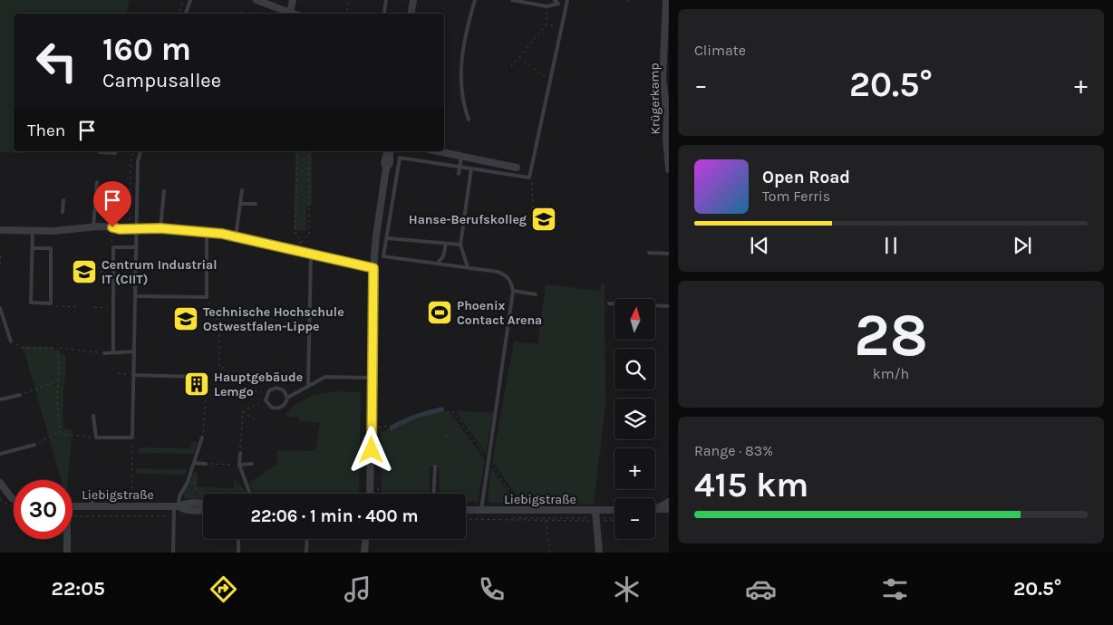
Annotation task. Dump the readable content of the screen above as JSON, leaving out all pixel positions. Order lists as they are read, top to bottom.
{
  "streets": {
    "street": ["Krügerkamp", "Liebigstraße"]
  },
  "places": {
    "school or university": ["Hanse-Berufskolleg", "Centrum Industrial IT (CIIT)", "Technische Hochschule Ostwestfalen-Lippe"],
    "sports": ["Phoenix Contact Arena"],
    "building": ["Hauptgebäude Lemgo"]
  },
  "north": "top",
  "page": {
    "tile": [
      "Climate",
      ["28", "km/h"],
      ["Range · 83%", "415 km"]
    ],
    "turn": ["160 m", "Campusallee"],
    "heat": ["−", "20.5°", "+"],
    "then": "Then",
    "song": ["Open Road", "Tom Ferris"],
    "map_buttons": ["+", "−"],
    "limit": "30",
    "trip": "22:06 · 1 min · 400 m",
    "tabs": ["22:05", "20.5°"]
  }
}
